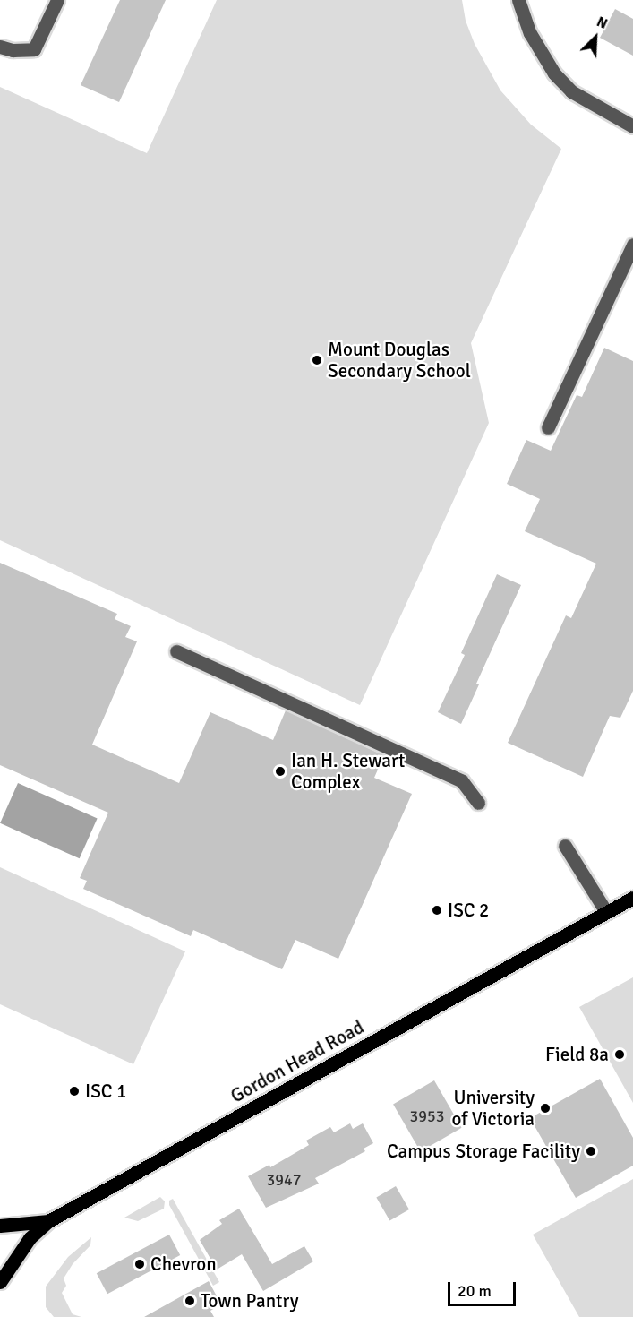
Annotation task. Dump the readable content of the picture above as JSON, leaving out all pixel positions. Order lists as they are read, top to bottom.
{
  "streets": {
    "main road": ["Gordon Head Road"]
  },
  "places": [
    "Mount Douglas Secondary School",
    "Ian H. Stewart Complex",
    "ISC 2",
    "Field 8a",
    "ISC 1",
    "University of Victoria",
    "Campus Storage Facility",
    "Chevron",
    "Town Pantry"
  ],
  "house_numbers": ["3953", "3947"],
  "scale_bar": "20 m",
  "north": "top right"
}
